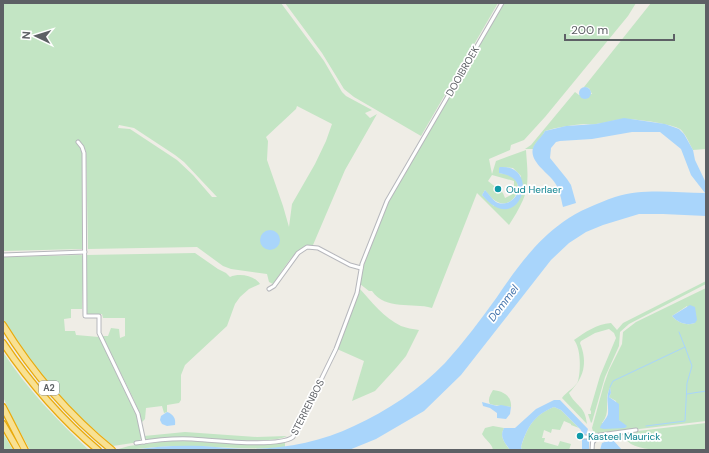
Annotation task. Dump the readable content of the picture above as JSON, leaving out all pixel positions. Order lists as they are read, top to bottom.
{
  "streets": {
    "highway": ["A2"],
    "street": ["DOOIBROEK", "STERRENBOS"]
  },
  "crossings": [
    ["DOOIBROEK", "STERRENBOS"]
  ],
  "water": ["Dommel"],
  "places": ["Oud Herlaer", "Kasteel Maurick"],
  "scale_bar": "200 m",
  "north": "left"
}
